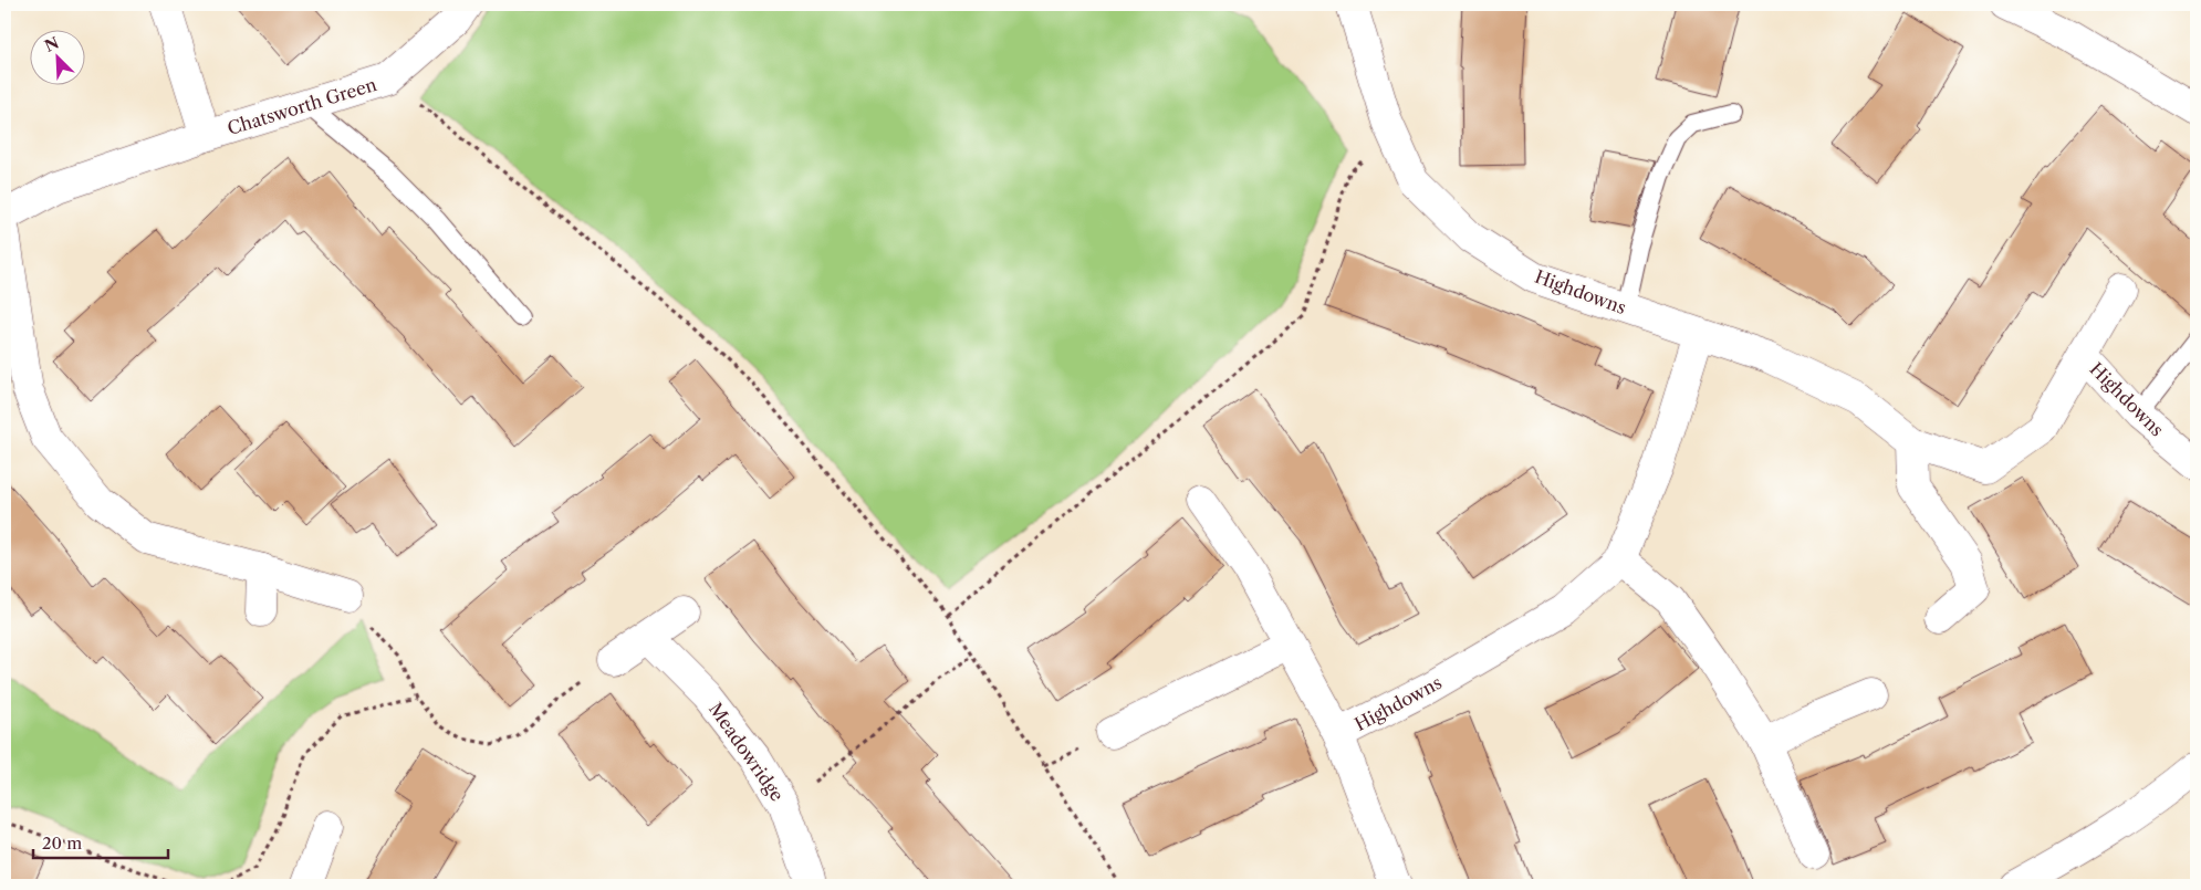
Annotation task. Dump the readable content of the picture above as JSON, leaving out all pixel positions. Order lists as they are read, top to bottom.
{
  "streets": {
    "street": ["Chatsworth Green", "Highdowns", "Meadowridge"]
  },
  "scale_bar": "20 m",
  "north": "top left"
}
